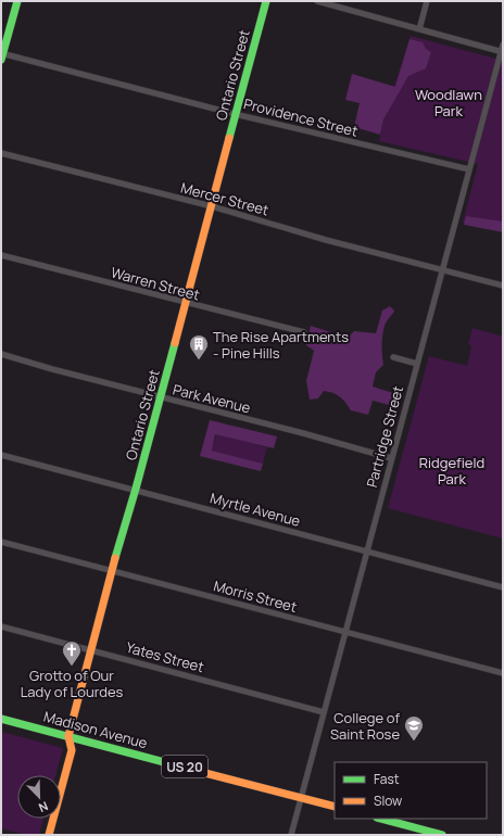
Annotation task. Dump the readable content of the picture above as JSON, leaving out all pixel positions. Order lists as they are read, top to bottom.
{
  "streets": {
    "street": [
      "Ontario Street",
      "Providence Street",
      "Mercer Street",
      "Warren Street",
      "Park Avenue",
      "Partridge Street",
      "Myrtle Avenue",
      "Morris Street",
      "Yates Street",
      "Madison Avenue",
      "US 20"
    ]
  },
  "crossings": [
    ["Ontario Street", "Providence Street"],
    ["Ontario Street", "Mercer Street"],
    ["Ontario Street", "Warren Street"],
    ["Ontario Street", "Park Avenue"],
    ["Ontario Street", "Myrtle Avenue"],
    ["Ontario Street", "Morris Street"],
    ["Ontario Street", "Yates Street"],
    ["Ontario Street", "Madison Avenue"],
    ["Providence Street", "Partridge Street"],
    ["Mercer Street", "Partridge Street"],
    ["Park Avenue", "Partridge Street"],
    ["Partridge Street", "Myrtle Avenue"],
    ["Partridge Street", "Morris Street"],
    ["Partridge Street", "Yates Street"],
    ["Partridge Street", "Madison Avenue"]
  ],
  "parks": ["Woodlawn Park", "Ridgefield Park"],
  "places": {
    "building": ["The Rise Apartments - Pine Hills"],
    "church": ["Grotto of Our Lady of Lourdes"],
    "school or university": ["College of Saint Rose"]
  },
  "legend": ["Fast", "Slow"],
  "north": "bottom right"
}
